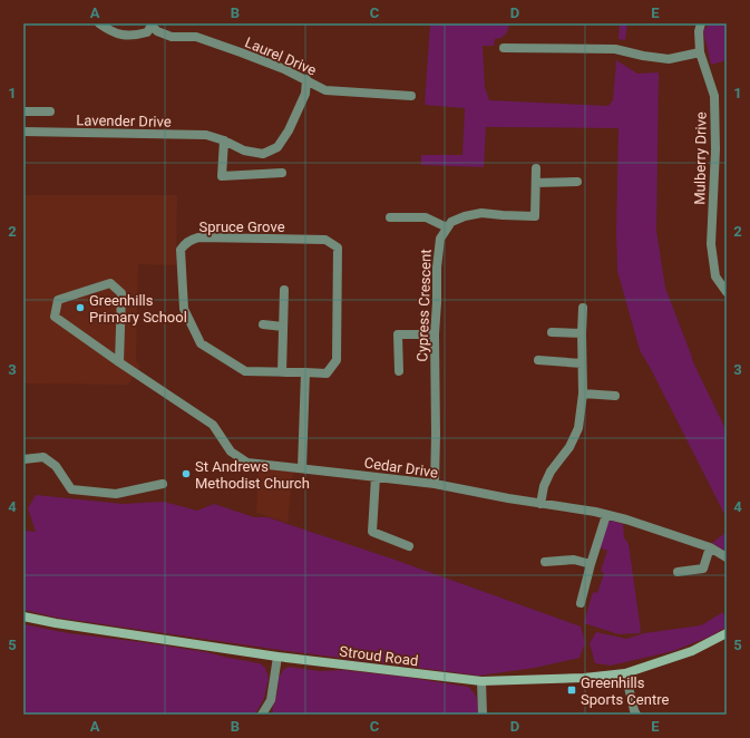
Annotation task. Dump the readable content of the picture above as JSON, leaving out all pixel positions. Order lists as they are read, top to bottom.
{
  "streets": {
    "street": [
      "Laurel Drive",
      "Lavender Drive",
      "Mulberry Drive",
      "Spruce Grove",
      "Cypress Crescent",
      "Cedar Drive",
      "Stroud Road"
    ]
  },
  "crossings": [
    ["Laurel Drive", "Lavender Drive"],
    ["Cypress Crescent", "Cedar Drive"]
  ],
  "places": {
    "other": ["Greenhills Primary School", "St Andrews Methodist Church"],
    "transit": ["Greenhills Sports Centre"]
  },
  "grid": {
    "columns": [
      "A",
      "B",
      "C",
      "D",
      "E"
    ],
    "rows": [
      "1",
      "2",
      "3",
      "4",
      "5"
    ]
  }
}
